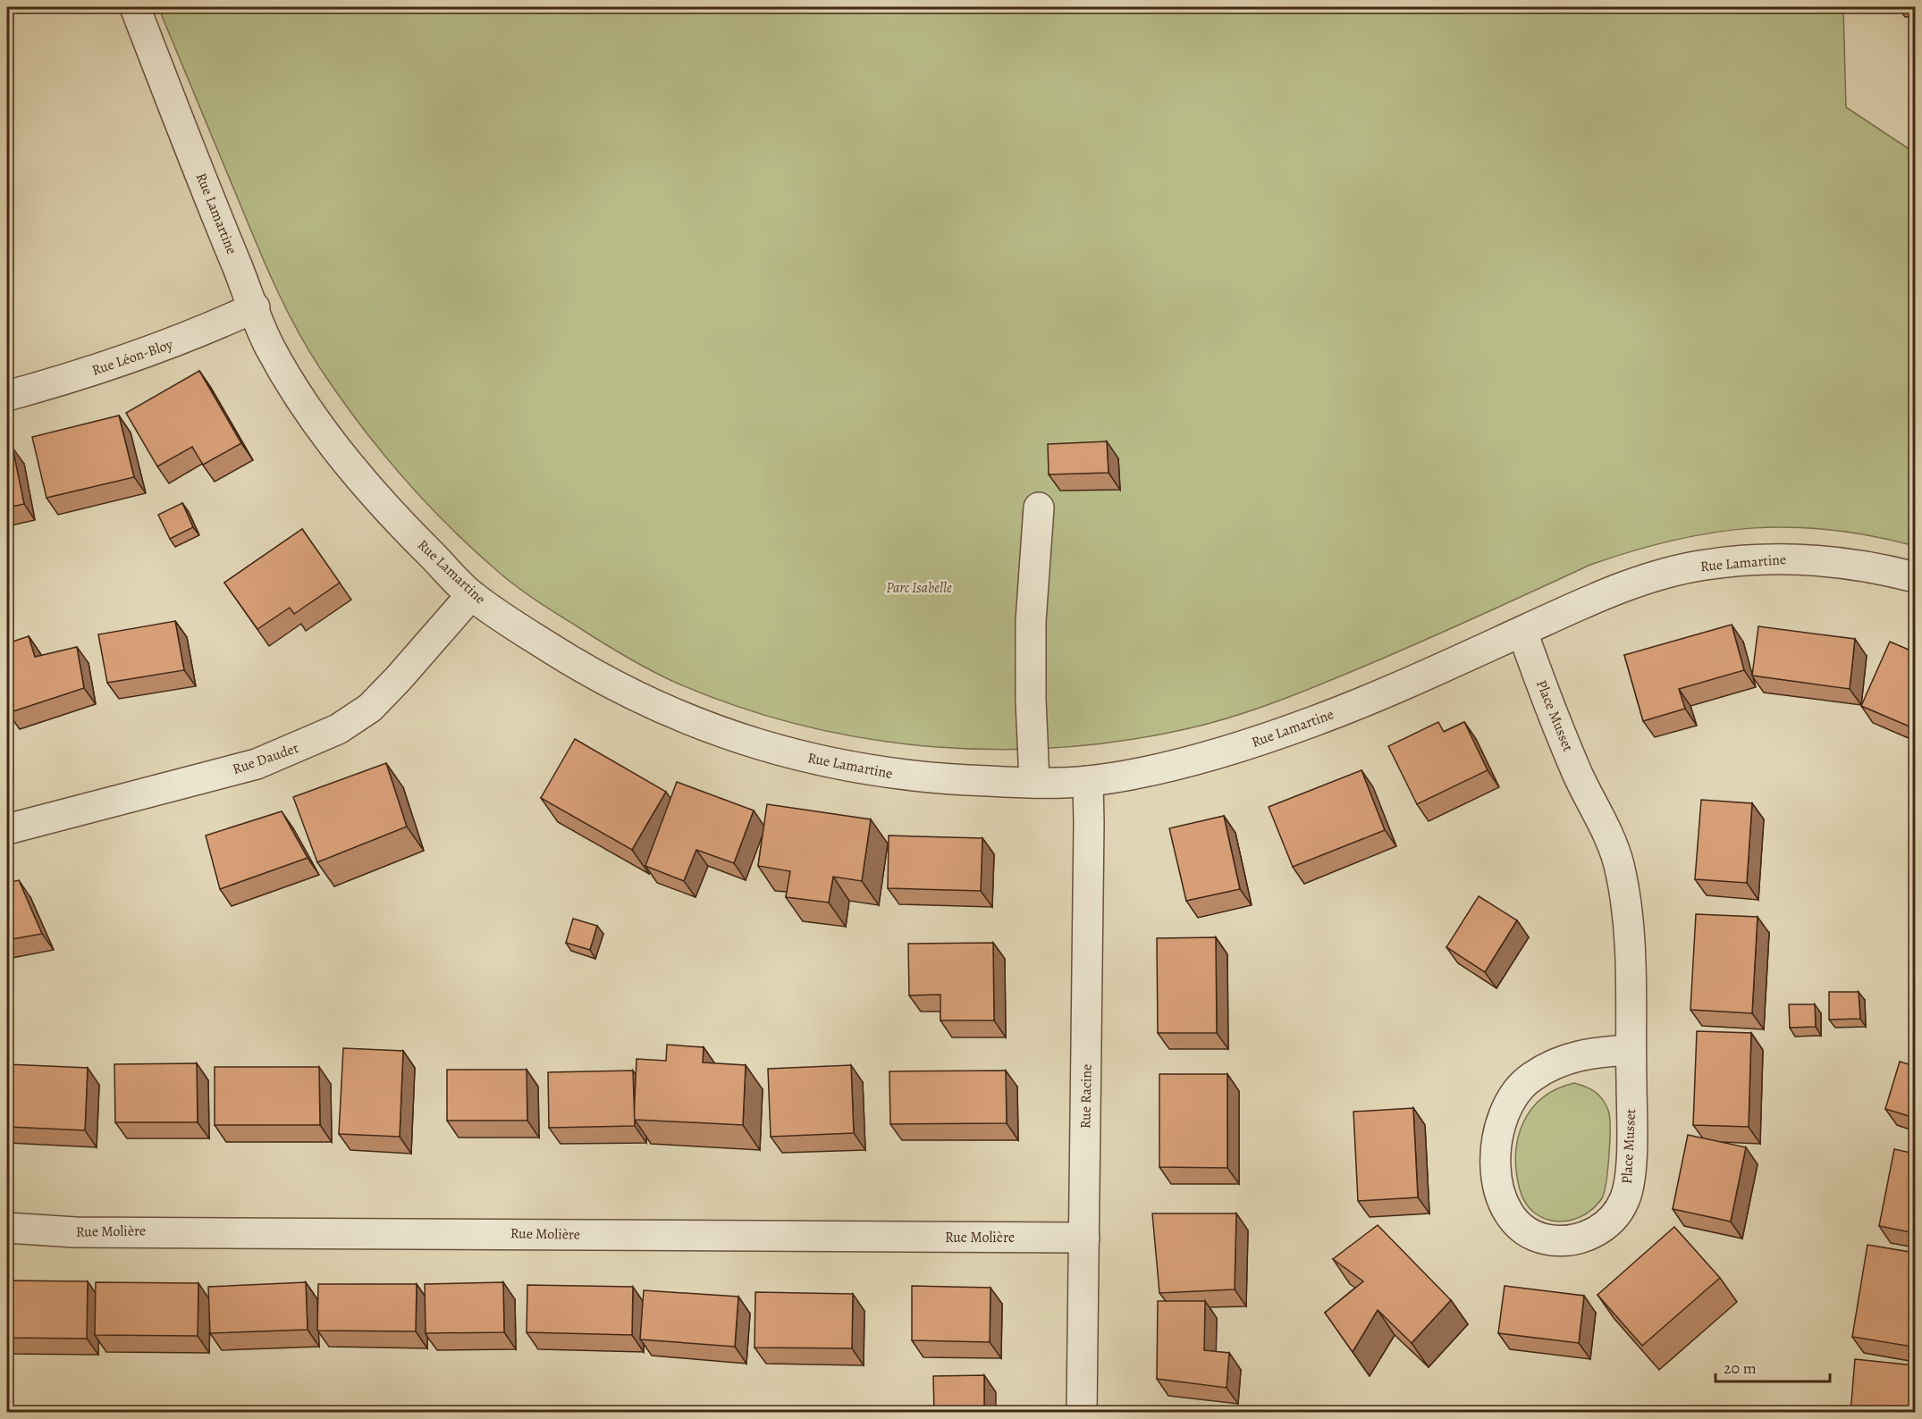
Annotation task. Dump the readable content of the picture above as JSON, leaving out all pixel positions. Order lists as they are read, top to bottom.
{
  "streets": {
    "street": [
      "Rue Lamartine",
      "Rue Léon-Bloy",
      "Place Musset",
      "Rue Daudet",
      "Rue Racine",
      "Rue Molière"
    ]
  },
  "crossings": [
    ["Rue Lamartine", "Rue Léon-Bloy"],
    ["Rue Lamartine", "Place Musset"],
    ["Rue Lamartine", "Rue Daudet"],
    ["Rue Lamartine", "Rue Racine"],
    ["Rue Racine", "Rue Molière"]
  ],
  "parks": ["Parc Isabelle"],
  "scale_bar": "20 m"
}
